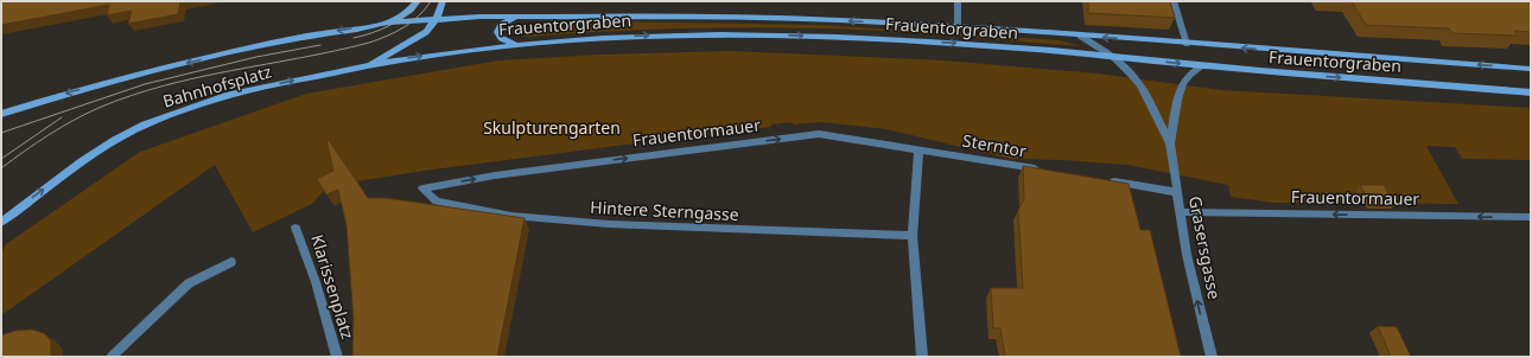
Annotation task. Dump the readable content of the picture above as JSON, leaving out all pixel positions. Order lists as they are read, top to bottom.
{
  "streets": {
    "main road": ["Frauentorgraben", "Bahnhofsplatz"],
    "street": [
      "Frauentormauer",
      "Sterntor",
      "Hintere Sterngasse",
      "Grasersgasse",
      "Klarissenplatz"
    ]
  },
  "crossings": [
    ["Frauentorgraben", "Bahnhofsplatz"],
    ["Frauentorgraben", "Grasersgasse"],
    ["Frauentormauer", "Sterntor"],
    ["Frauentormauer", "Hintere Sterngasse"],
    ["Frauentormauer", "Grasersgasse"]
  ],
  "parks": ["Skulpturengarten"]
}
